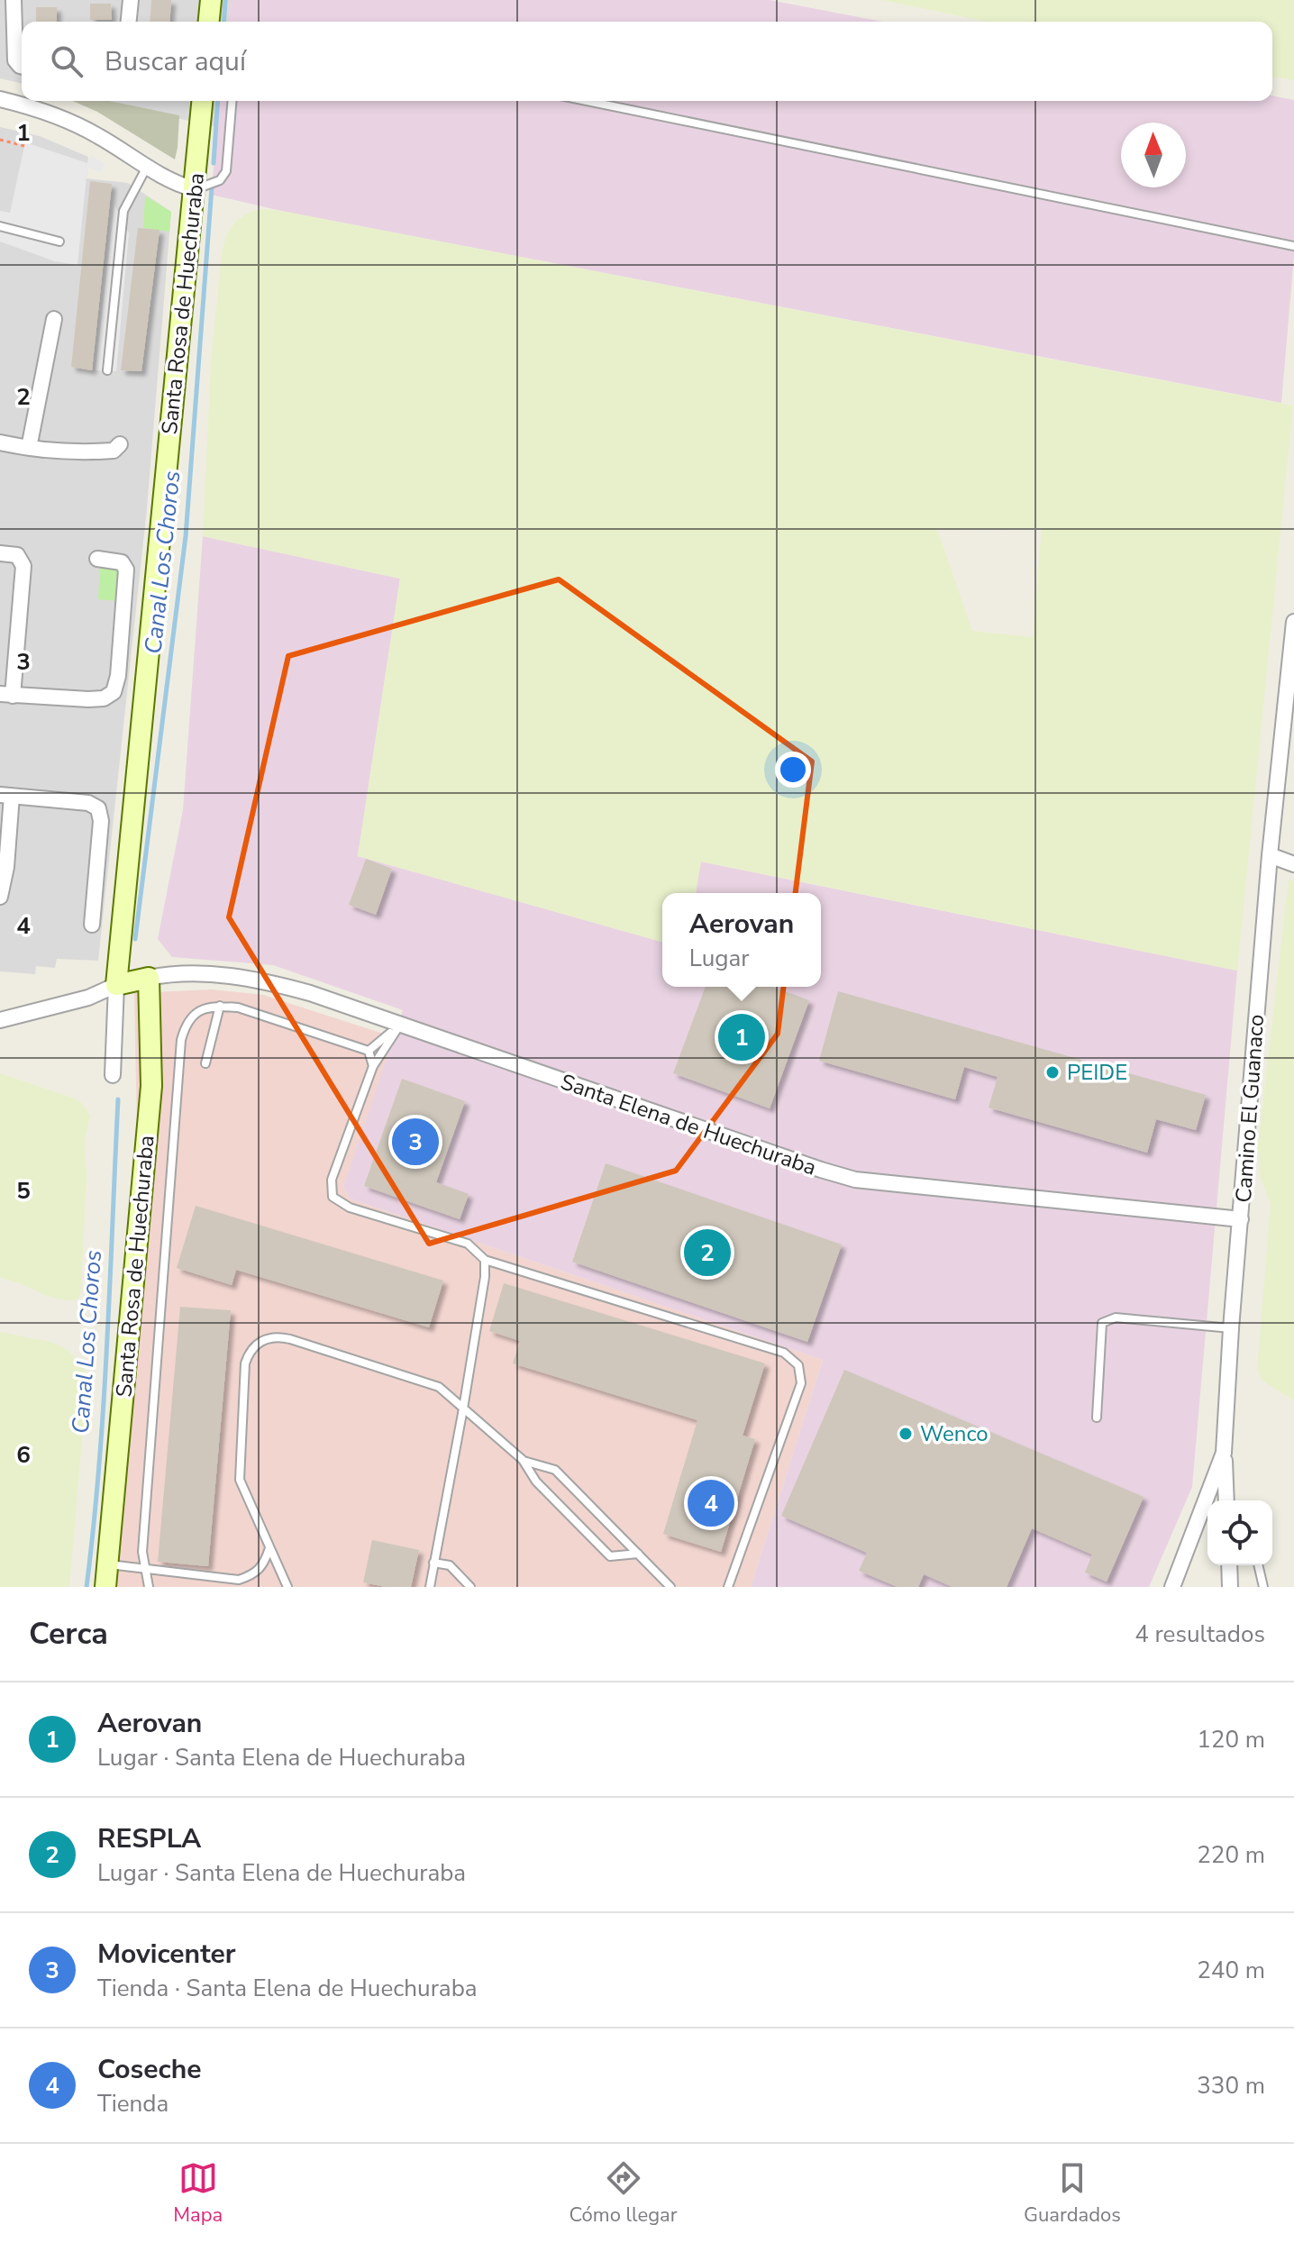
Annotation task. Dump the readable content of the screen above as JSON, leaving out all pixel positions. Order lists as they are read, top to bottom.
{
  "streets": {
    "street": ["Santa Rosa de Huechuraba", "Camino El Guanaco", "Santa Elena de Huechuraba"]
  },
  "crossings": [
    ["Santa Rosa de Huechuraba", "Santa Elena de Huechuraba"],
    ["Camino El Guanaco", "Santa Elena de Huechuraba"]
  ],
  "water": ["Canal Los Choros"],
  "places": ["PEIDE", "Wenco"],
  "north": "top",
  "page": {
    "search": "Buscar aquí",
    "popup": ["Aerovan", "Lugar"],
    "pins": [
      "1",
      "3",
      "2",
      "4"
    ],
    "heading": ["Cerca", "4 resultados"],
    "list": [
      {
        "mark": "1",
        "name": "Aerovan",
        "note": "Lugar · Santa Elena de Huechuraba",
        "value": "120 m"
      },
      {
        "mark": "2",
        "name": "RESPLA",
        "note": "Lugar · Santa Elena de Huechuraba",
        "value": "220 m"
      },
      {
        "mark": "3",
        "name": "Movicenter",
        "note": "Tienda · Santa Elena de Huechuraba",
        "value": "240 m"
      },
      {
        "mark": "4",
        "name": "Coseche",
        "note": "Tienda",
        "value": "330 m"
      }
    ],
    "nav": ["Mapa", "Cómo llegar", "Guardados"]
  },
  "grid": {
    "rows": [
      "1",
      "2",
      "3",
      "4",
      "5",
      "6"
    ]
  }
}
